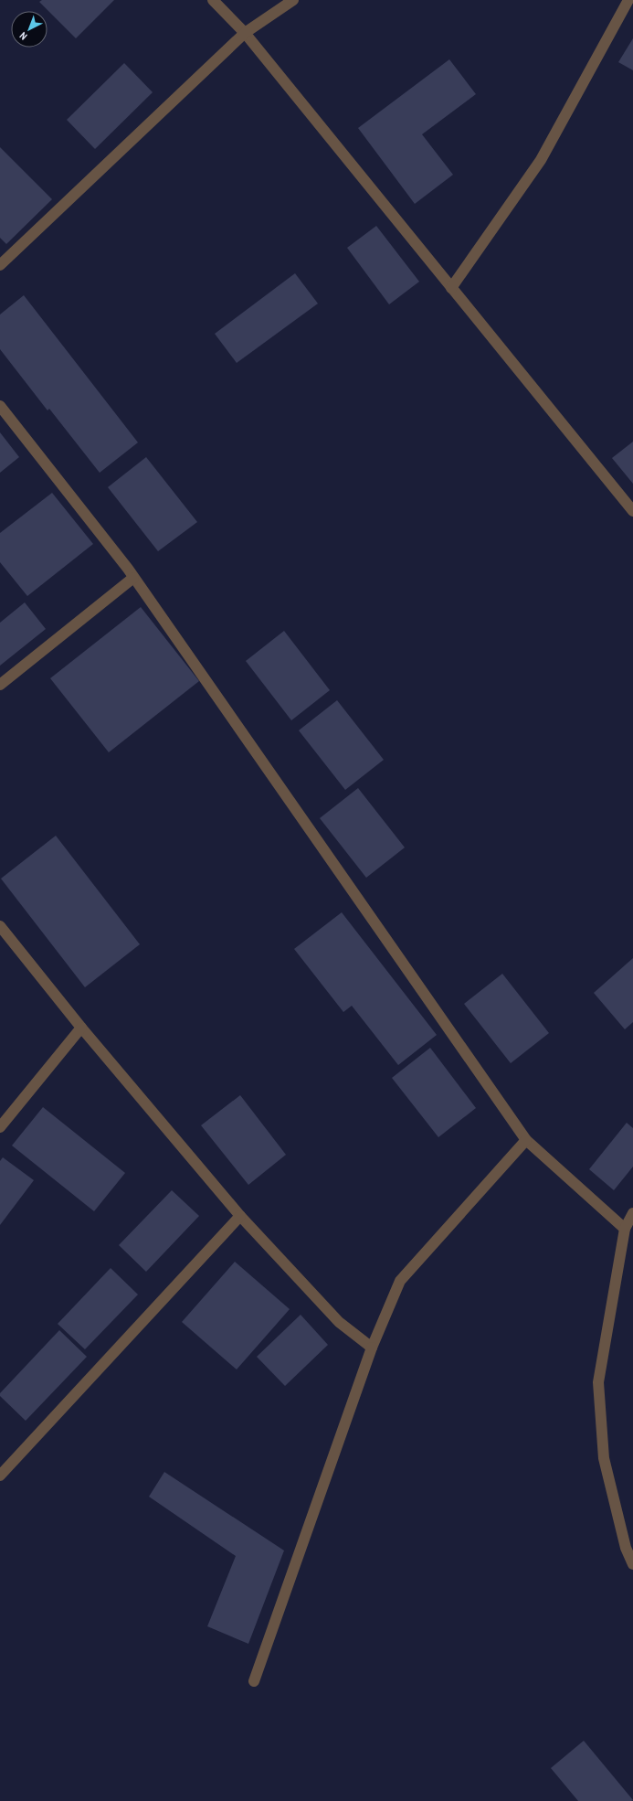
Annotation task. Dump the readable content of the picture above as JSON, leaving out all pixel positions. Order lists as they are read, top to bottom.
{
  "north": "bottom left"
}
